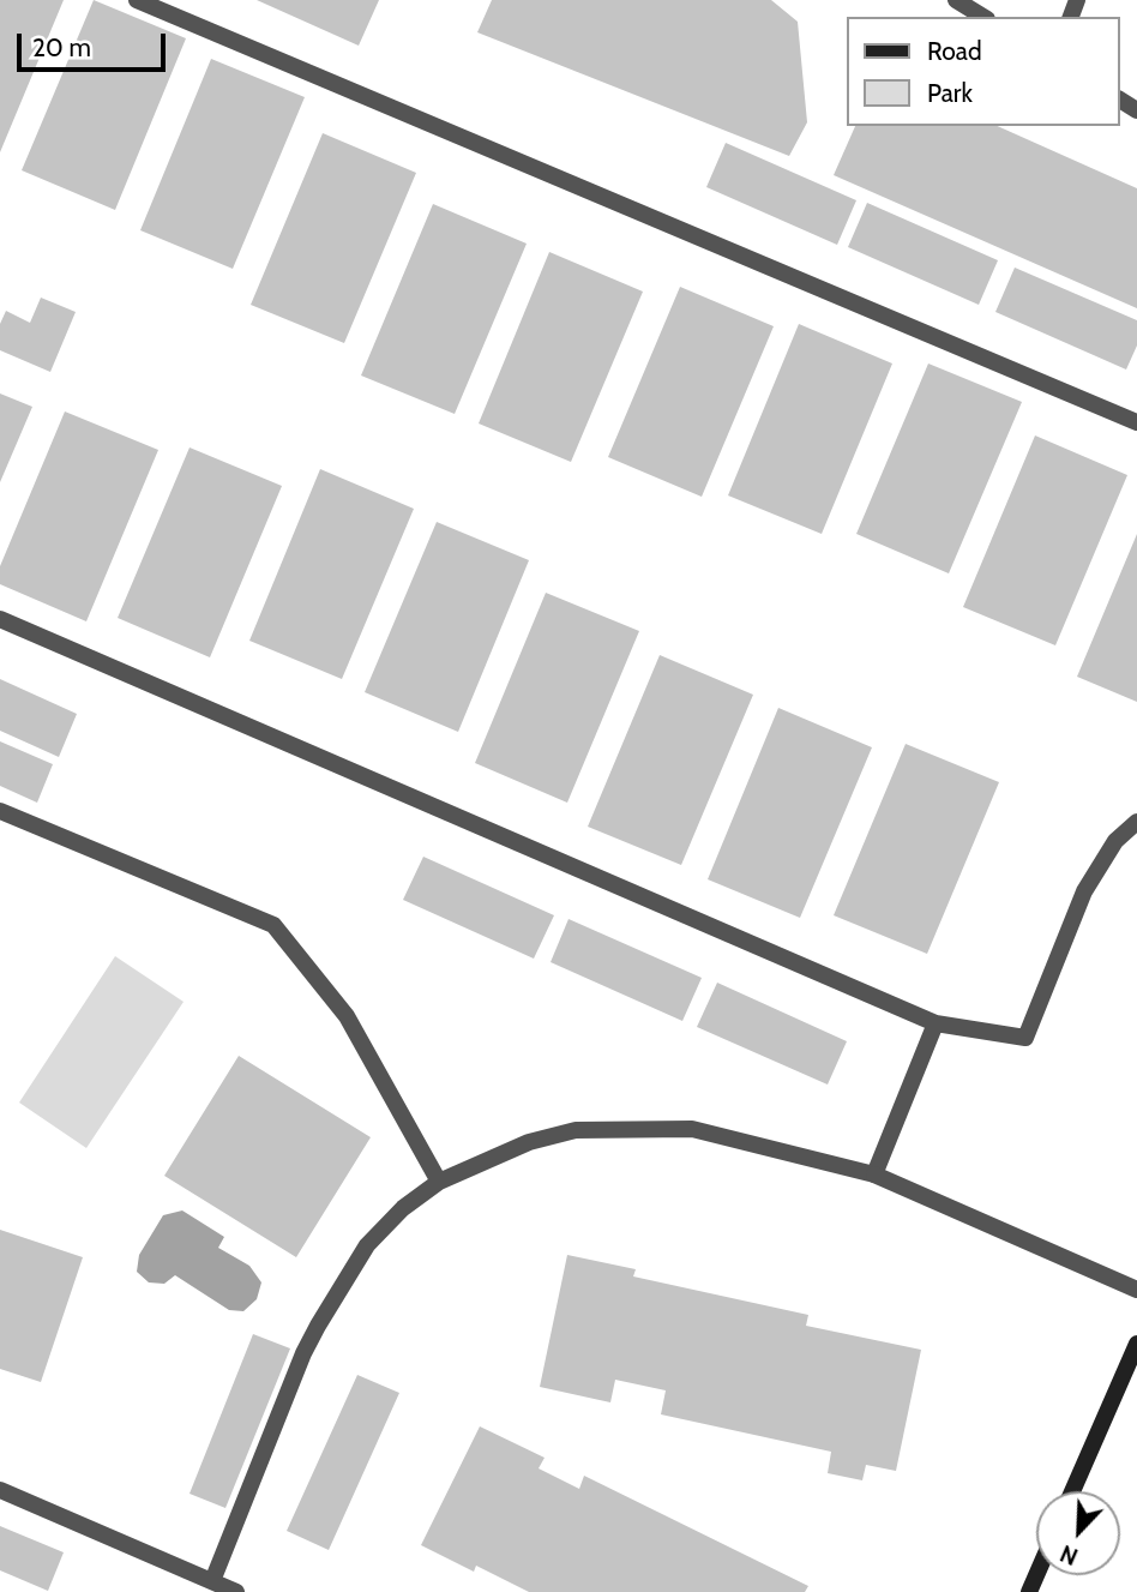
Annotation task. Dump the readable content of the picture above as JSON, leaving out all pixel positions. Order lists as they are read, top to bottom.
{
  "legend": ["Road", "Park"],
  "scale_bar": "20 m",
  "north": "bottom left"
}
